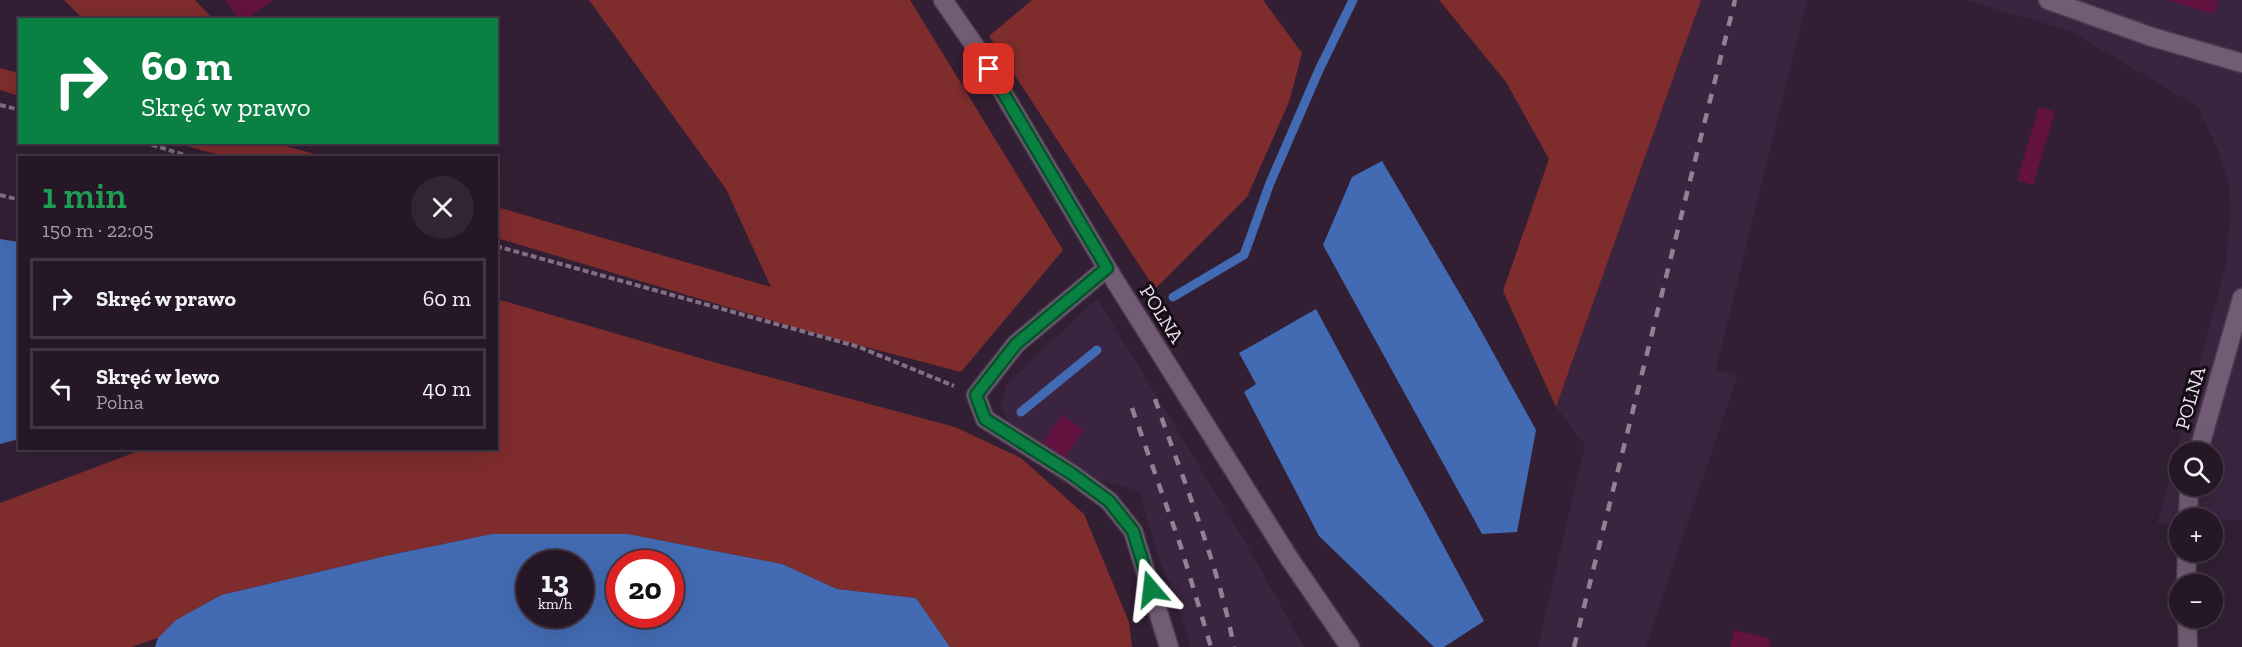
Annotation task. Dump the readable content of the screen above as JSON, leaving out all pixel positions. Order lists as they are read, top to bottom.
{
  "streets": {
    "street": ["POLNA"]
  },
  "page": {
    "turn": ["60 m", "Skręć w prawo"],
    "heading": ["1 min", "150 m · 22:05"],
    "list": [
      {
        "name": "Skręć w prawo",
        "value": "60 m"
      },
      {
        "name": "Skręć w lewo",
        "note": "Polna",
        "value": "40 m"
      }
    ],
    "map_buttons": ["+", "−"],
    "speed": "13 km/h",
    "limit": "20"
  }
}
